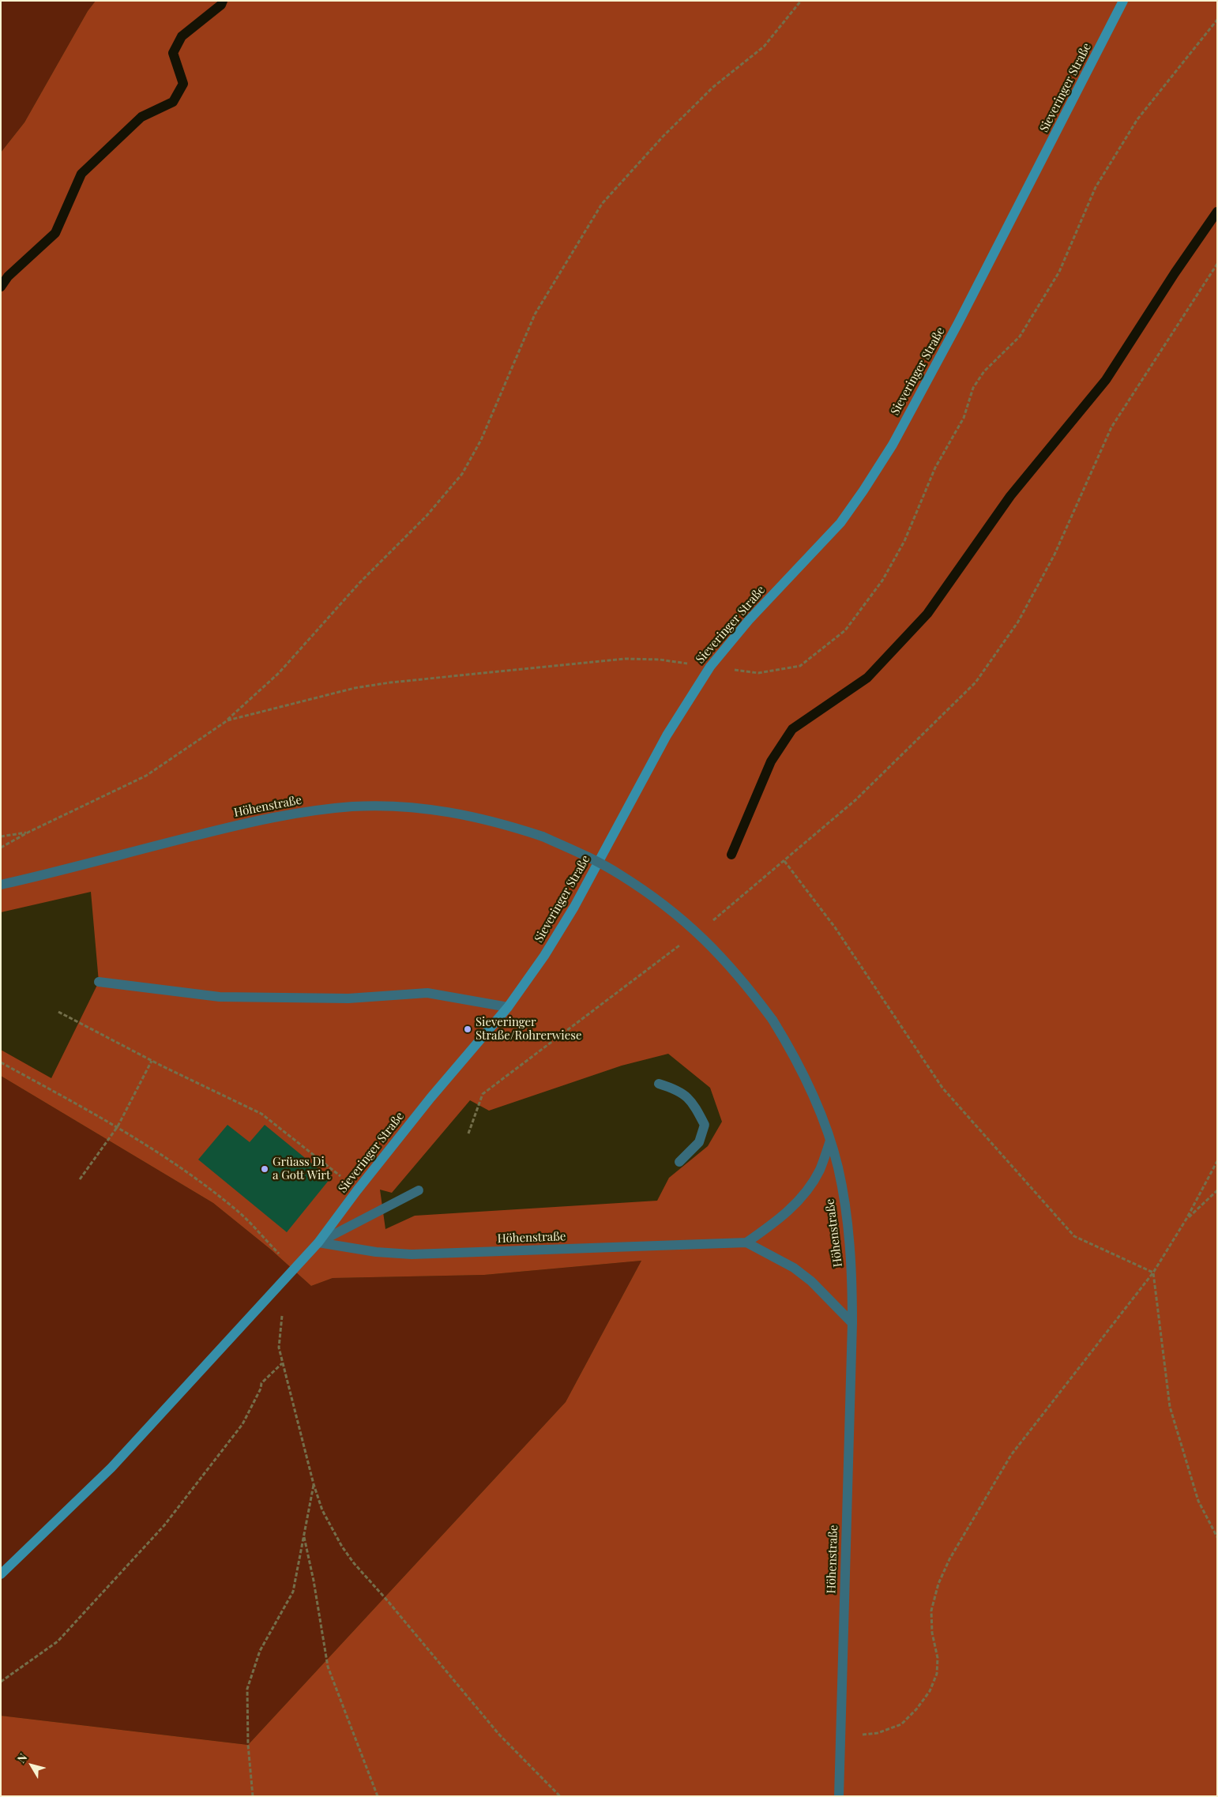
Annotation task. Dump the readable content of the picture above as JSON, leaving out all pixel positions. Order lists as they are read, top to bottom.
{
  "streets": {
    "main road": ["Sieveringer Straße"],
    "street": ["Höhenstraße"]
  },
  "crossings": [
    ["Sieveringer Straße", "Höhenstraße"]
  ],
  "places": ["Sieveringer Straße/Rohrerwiese", "Grüass Di a Gott Wirt"],
  "north": "top left"
}
